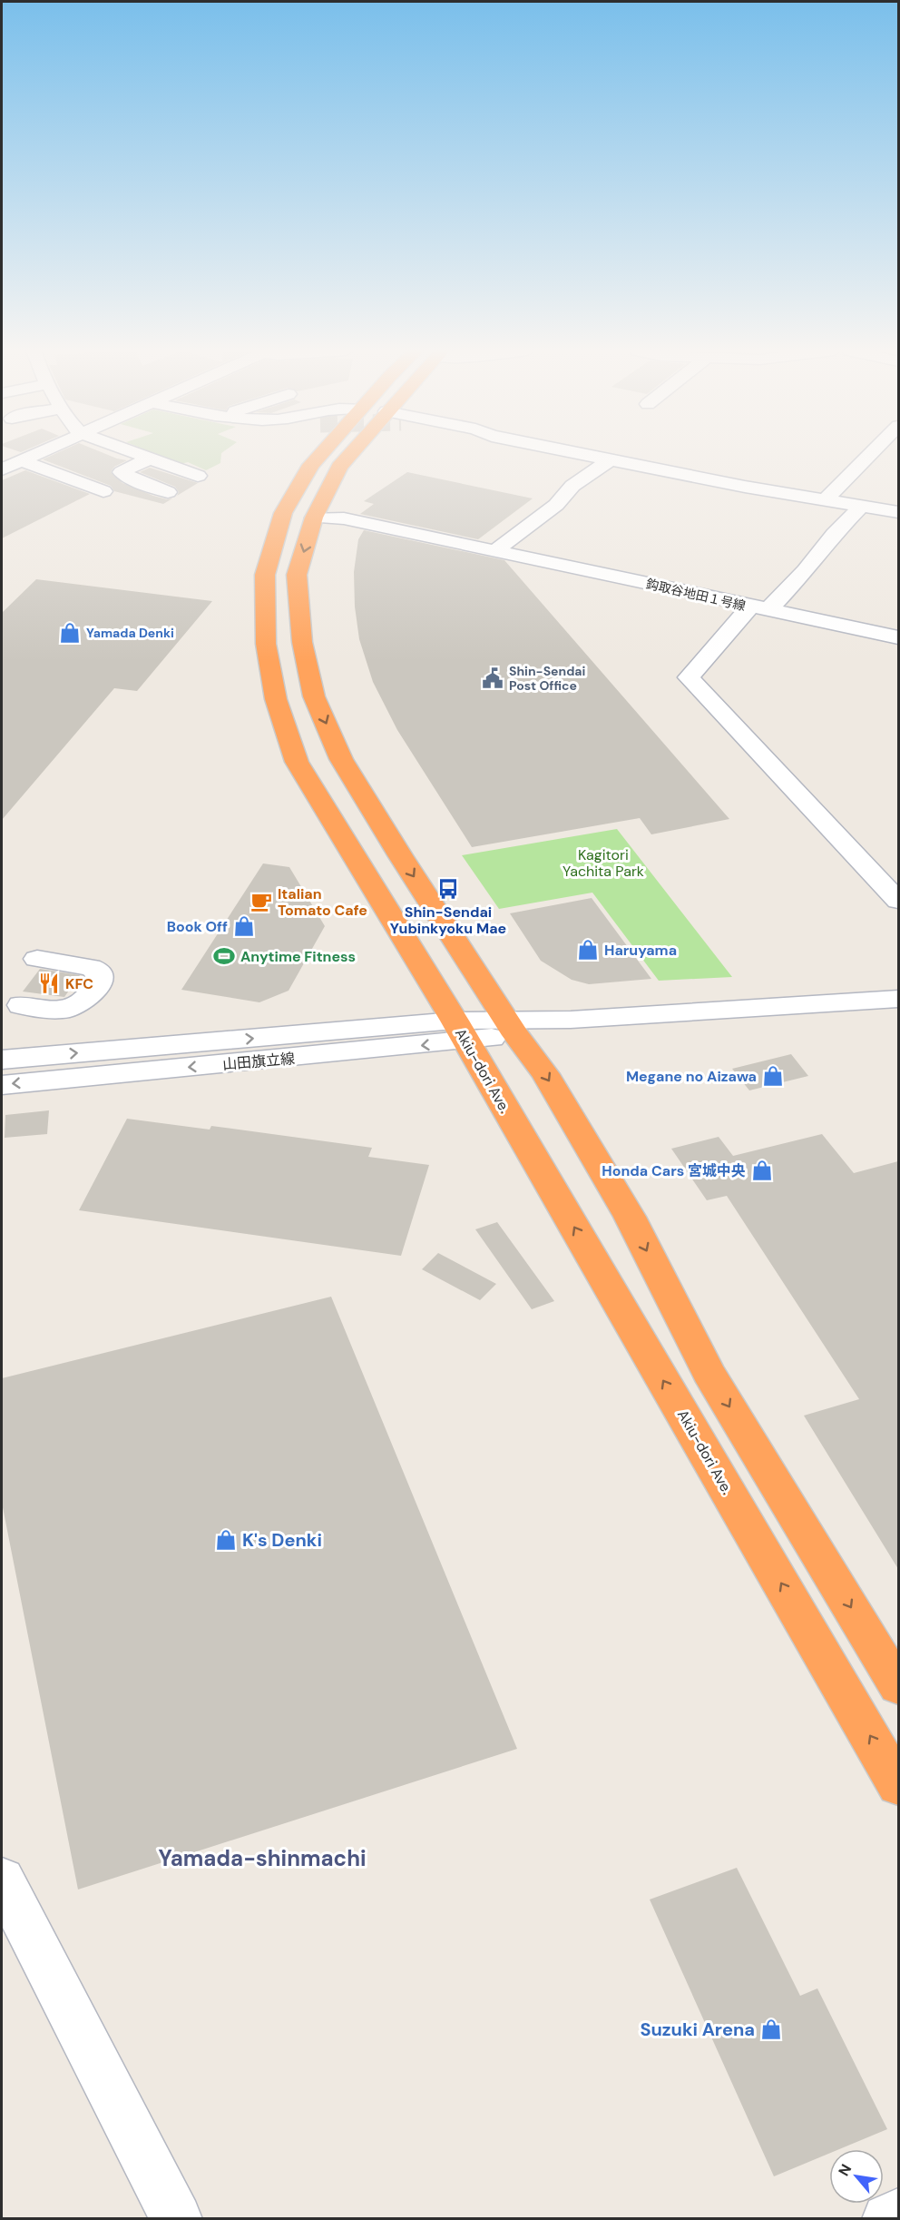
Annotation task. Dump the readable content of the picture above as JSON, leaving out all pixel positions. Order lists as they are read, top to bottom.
{
  "streets": {
    "highway": ["Akiu-dori Ave."],
    "street": ["鈎取谷地田１号線", "山田旗立線"]
  },
  "crossings": [
    ["鈎取谷地田１号線", "Akiu-dori Ave."],
    ["山田旗立線", "Akiu-dori Ave."]
  ],
  "districts": ["Yamada-shinmachi"],
  "parks": ["Kagitori Yachita Park"],
  "places": {
    "shop": [
      "Yamada Denki",
      "Book Off",
      "Haruyama",
      "Megane no Aizawa",
      "Honda Cars 宮城中央",
      "K's Denki",
      "Suzuki Arena"
    ],
    "public building": ["Shin-Sendai Post Office"],
    "bus stop": ["Shin-Sendai Yubinkyoku Mae"],
    "cafe": ["Italian Tomato Cafe"],
    "sports": ["Anytime Fitness"],
    "restaurant": ["KFC"]
  },
  "north": "top left"
}
